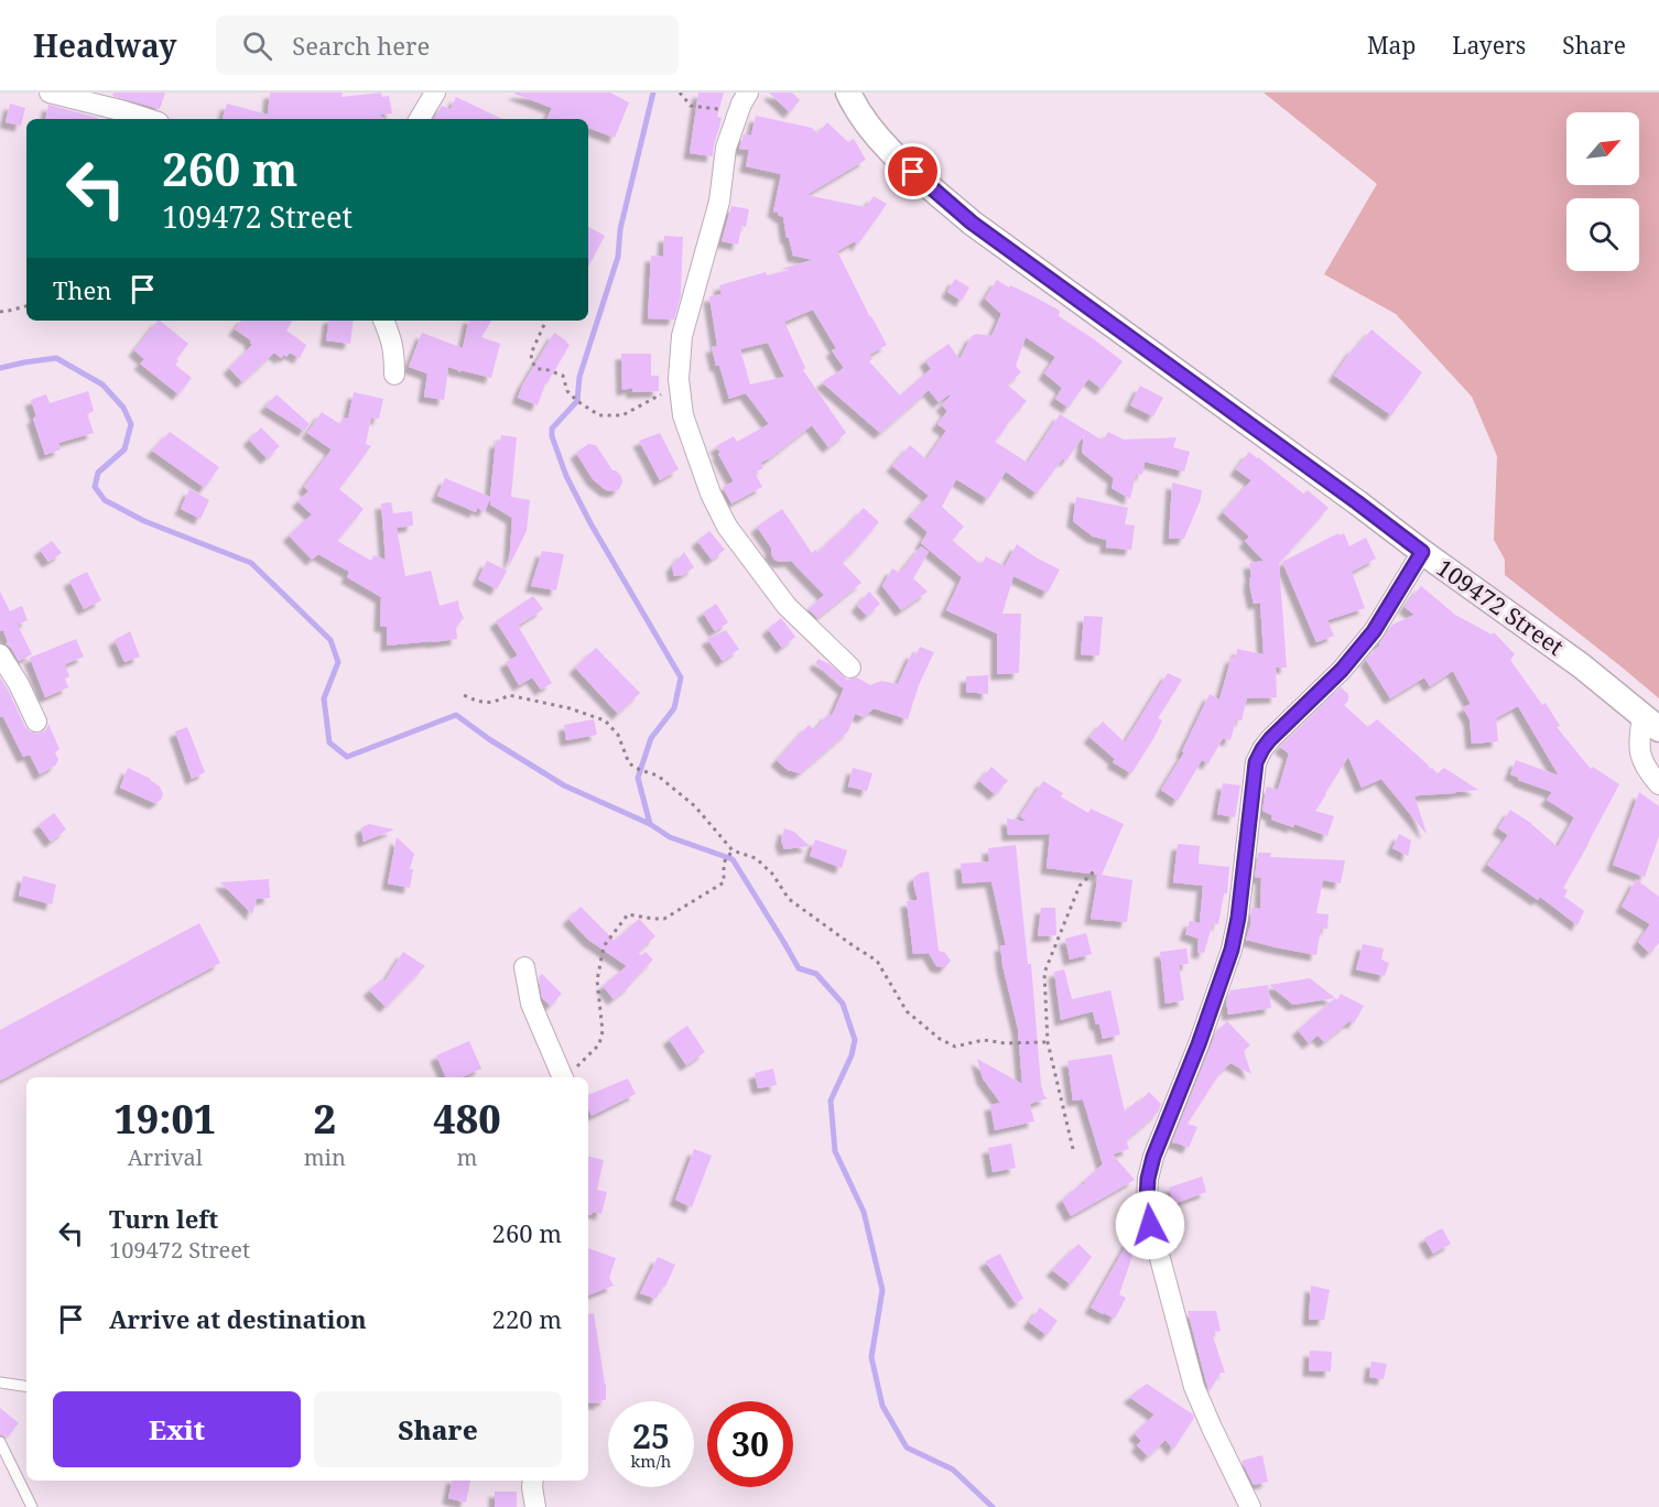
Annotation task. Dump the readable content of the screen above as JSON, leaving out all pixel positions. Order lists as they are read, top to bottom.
{
  "streets": {
    "street": ["109472 Street"]
  },
  "north": "top right",
  "page": {
    "header": "Headway",
    "search": "Search here",
    "nav": ["Map", "Layers", "Share"],
    "turn": ["260 m", "109472 Street"],
    "then": "Then",
    "eta": [
      "19:01",
      "Arrival",
      "2",
      "min",
      "480",
      "m"
    ],
    "list": [
      {
        "name": "Turn left",
        "note": "109472 Street",
        "value": "260 m"
      },
      {
        "name": "Arrive at destination",
        "value": "220 m"
      }
    ],
    "buttons": ["Exit", "Share"],
    "speed": "25 km/h",
    "limit": "30"
  }
}
